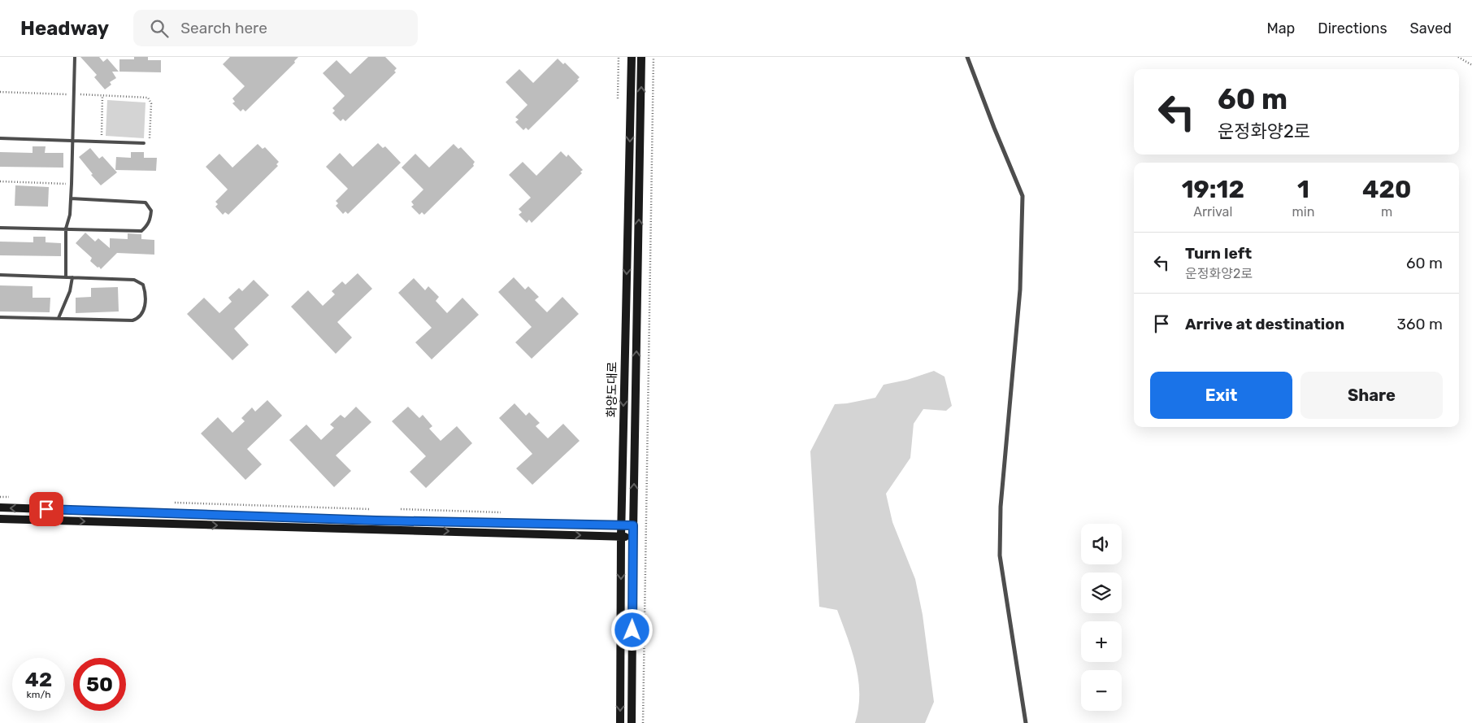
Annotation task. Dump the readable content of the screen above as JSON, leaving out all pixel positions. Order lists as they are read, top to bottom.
{
  "streets": {
    "main road": ["화양도대로"]
  },
  "page": {
    "header": "Headway",
    "search": "Search here",
    "nav": ["Map", "Directions", "Saved"],
    "turn": ["60 m", "운정화양2로"],
    "eta": [
      "19:12",
      "Arrival",
      "1",
      "min",
      "420",
      "m"
    ],
    "list": [
      {
        "name": "Turn left",
        "note": "운정화양2로",
        "value": "60 m"
      },
      {
        "name": "Arrive at destination",
        "value": "360 m"
      }
    ],
    "buttons": ["Exit", "Share"],
    "map_buttons": ["+", "−"],
    "speed": "42 km/h",
    "limit": "50"
  }
}
